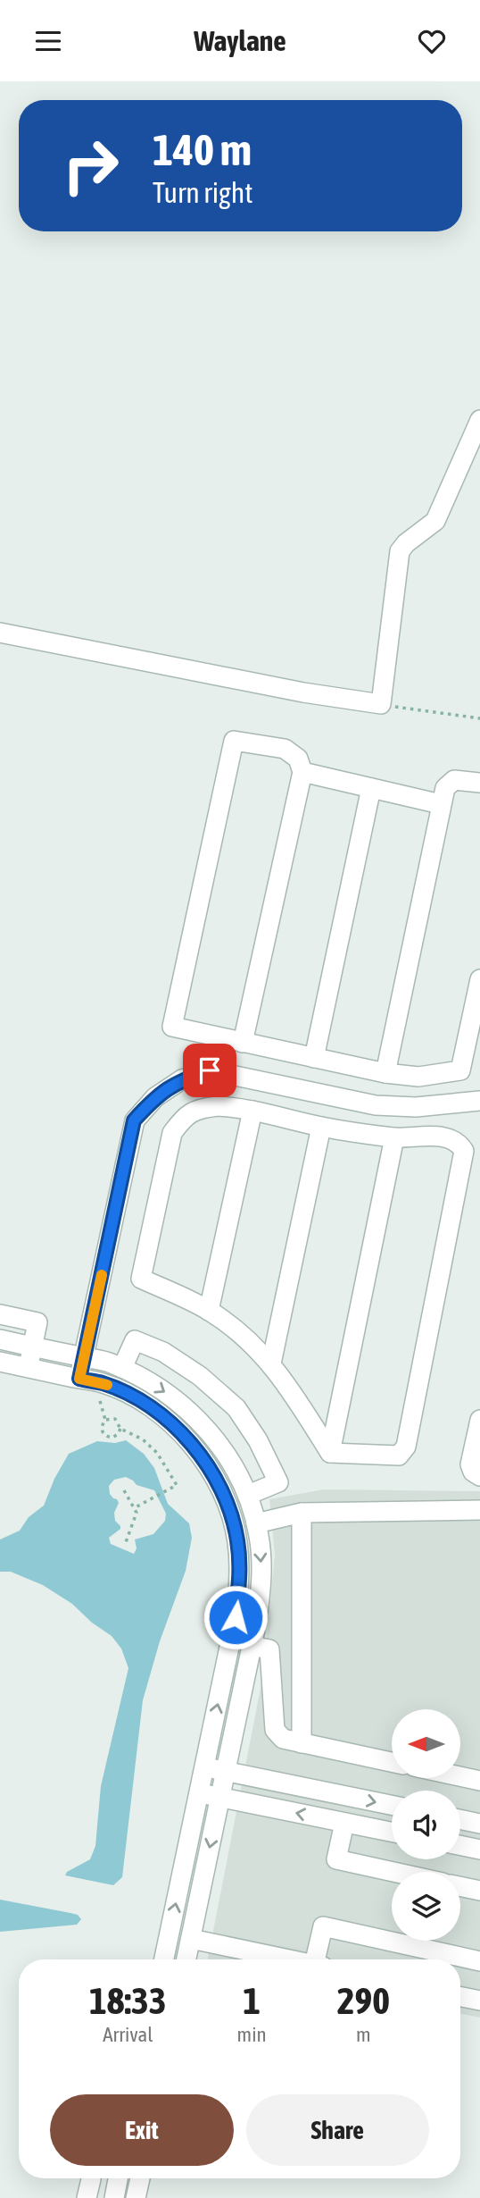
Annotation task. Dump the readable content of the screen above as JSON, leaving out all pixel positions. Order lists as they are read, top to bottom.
{
  "north": "left",
  "page": {
    "header": "Waylane",
    "turn": ["140 m", "Turn right"],
    "eta": [
      "18:33",
      "Arrival",
      "1",
      "min",
      "290",
      "m"
    ],
    "buttons": ["Exit", "Share"]
  }
}
